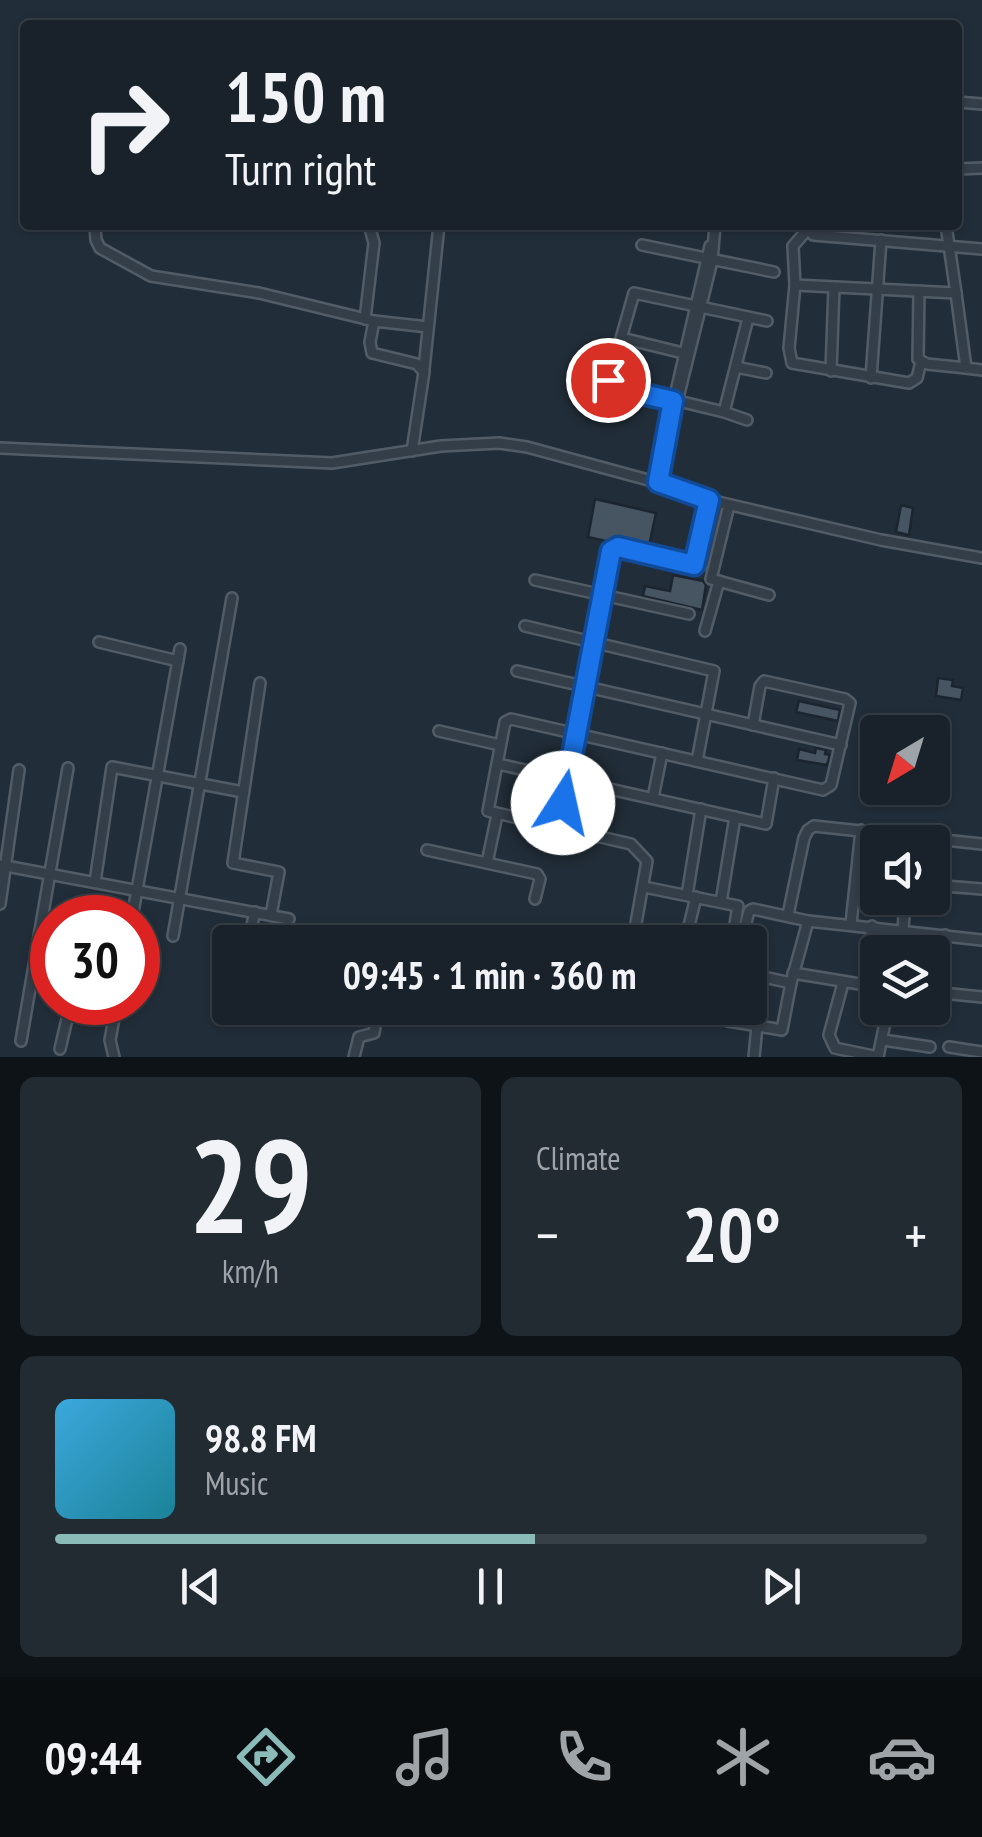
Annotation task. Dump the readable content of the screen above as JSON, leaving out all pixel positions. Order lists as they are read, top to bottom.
{
  "north": "bottom left",
  "page": {
    "turn": ["150 m", "Turn right"],
    "limit": "30",
    "trip": "09:45 · 1 min · 360 m",
    "tile": [
      ["29", "km/h"],
      "Climate"
    ],
    "heat": ["−", "20°", "+"],
    "song": ["98.8 FM", "Music"],
    "tabs": "09:44"
  }
}
